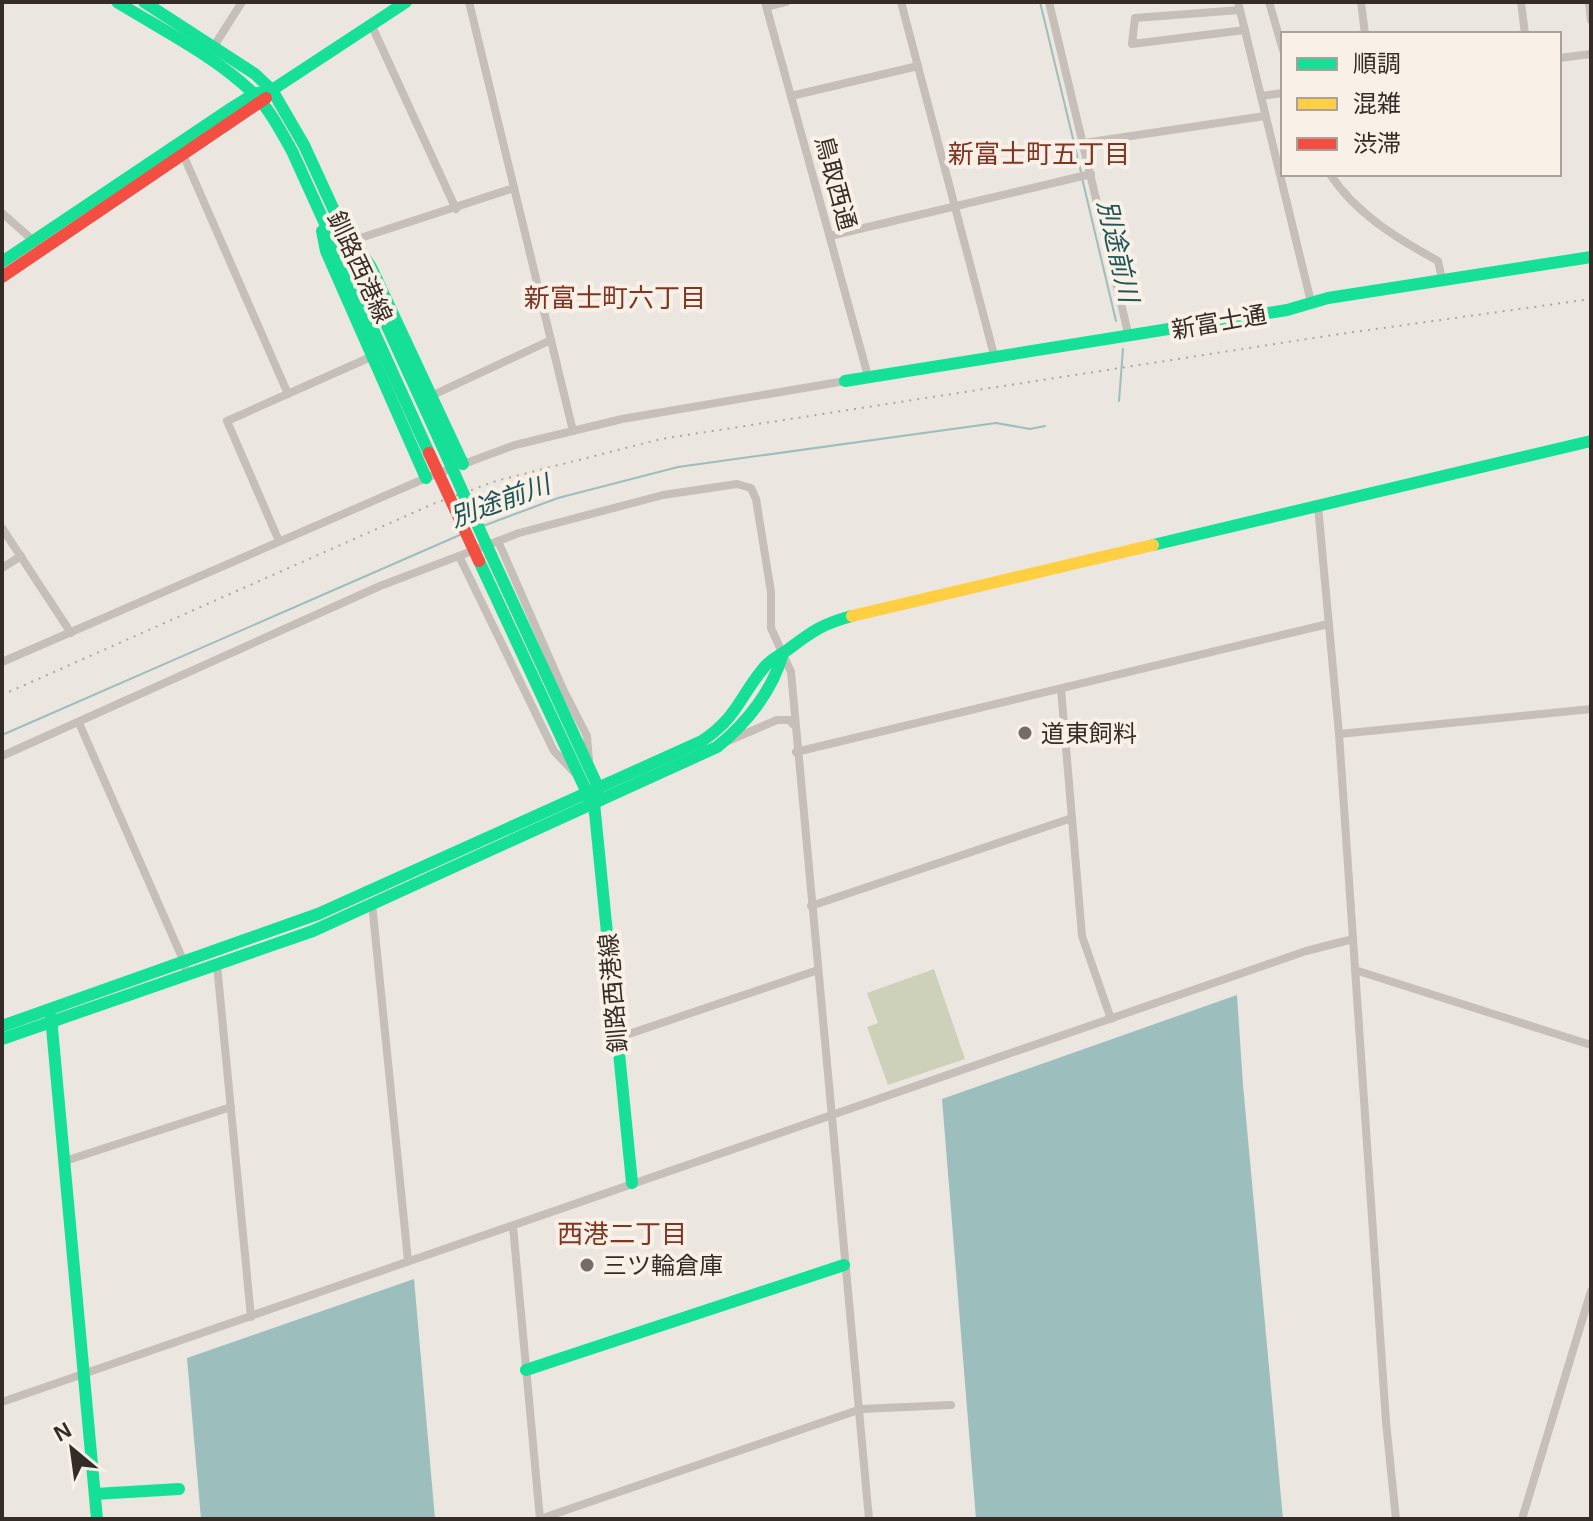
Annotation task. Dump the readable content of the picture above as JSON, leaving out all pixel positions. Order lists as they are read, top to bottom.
{
  "streets": {
    "street": ["鳥取西通", "釧路西港線", "新富士通"]
  },
  "crossings": [
    ["鳥取西通", "新富士通"]
  ],
  "districts": ["新富士町五丁目", "新富士町六丁目", "西港二丁目"],
  "water": ["別途前川"],
  "places": ["道東飼料", "三ツ輪倉庫"],
  "legend": ["順調", "混雑", "渋滞"],
  "north": "top left"
}
